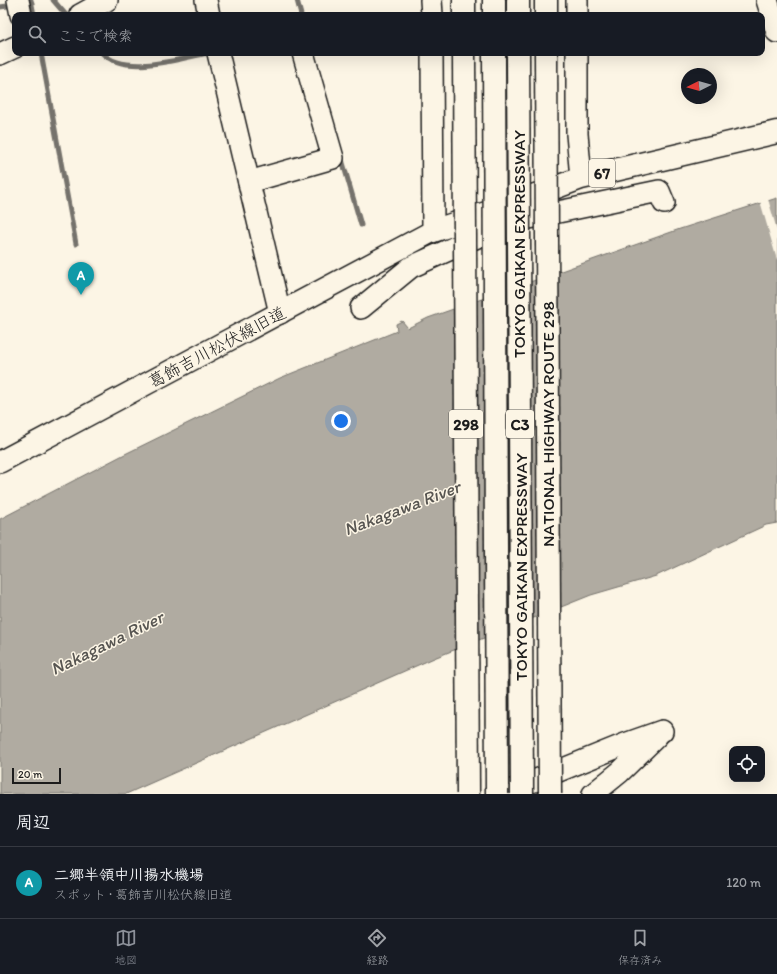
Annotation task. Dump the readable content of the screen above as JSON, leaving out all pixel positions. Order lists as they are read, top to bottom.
{
  "streets": {
    "main road": [
      "67",
      "TOKYO GAIKAN EXPRESSWAY",
      "298",
      "C3",
      "NATIONAL HIGHWAY ROUTE 298"
    ],
    "street": ["葛飾吉川松伏線旧道"]
  },
  "crossings": [
    ["67", "葛飾吉川松伏線旧道"]
  ],
  "water": ["Nakagawa River"],
  "scale_bar": "20 m",
  "north": "left",
  "page": {
    "search": "ここで検索",
    "pins": "A",
    "scale": "20 m",
    "heading": "周辺",
    "list": [
      {
        "mark": "A",
        "name": "二郷半領中川揚水機場",
        "note": "スポット · 葛飾吉川松伏線旧道",
        "value": "120 m"
      }
    ],
    "nav": ["地図", "経路", "保存済み"]
  }
}
